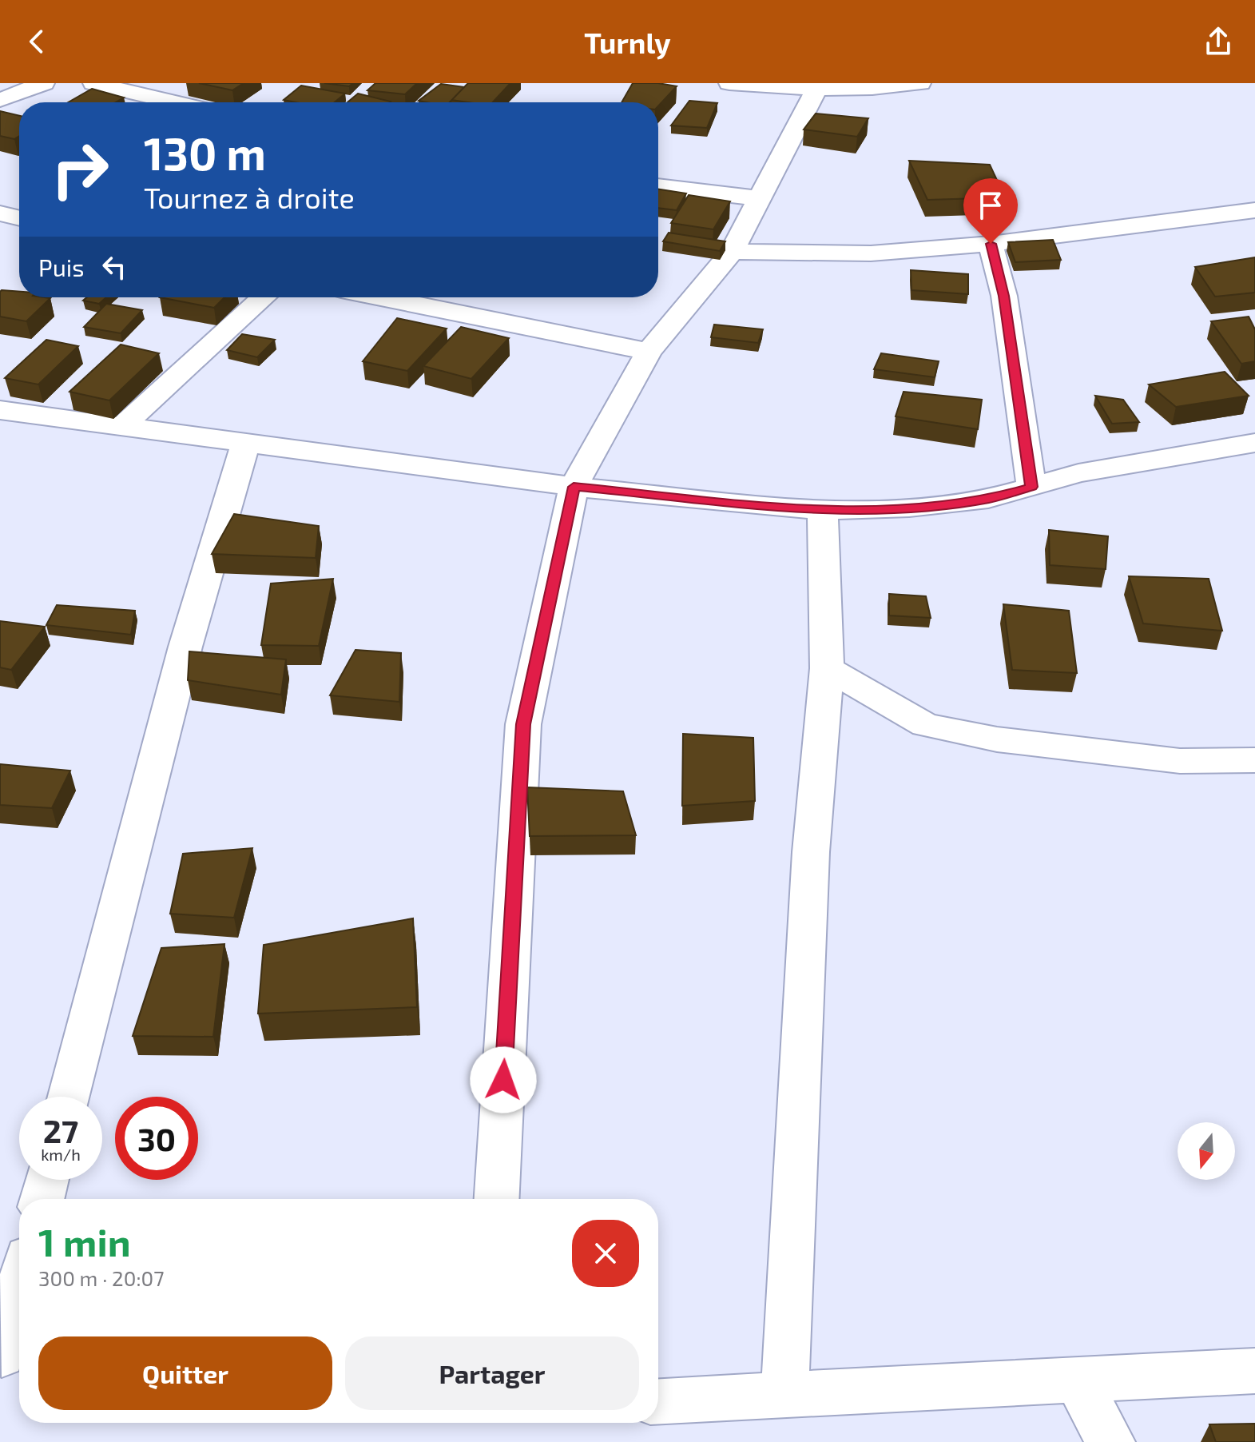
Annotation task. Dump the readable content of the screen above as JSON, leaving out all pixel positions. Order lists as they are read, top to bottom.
{
  "north": "bottom",
  "page": {
    "header": "Turnly",
    "turn": ["130 m", "Tournez à droite"],
    "then": "Puis",
    "speed": "27 km/h",
    "limit": "30",
    "heading": ["1 min", "300 m · 20:07"],
    "buttons": ["Quitter", "Partager"]
  }
}
